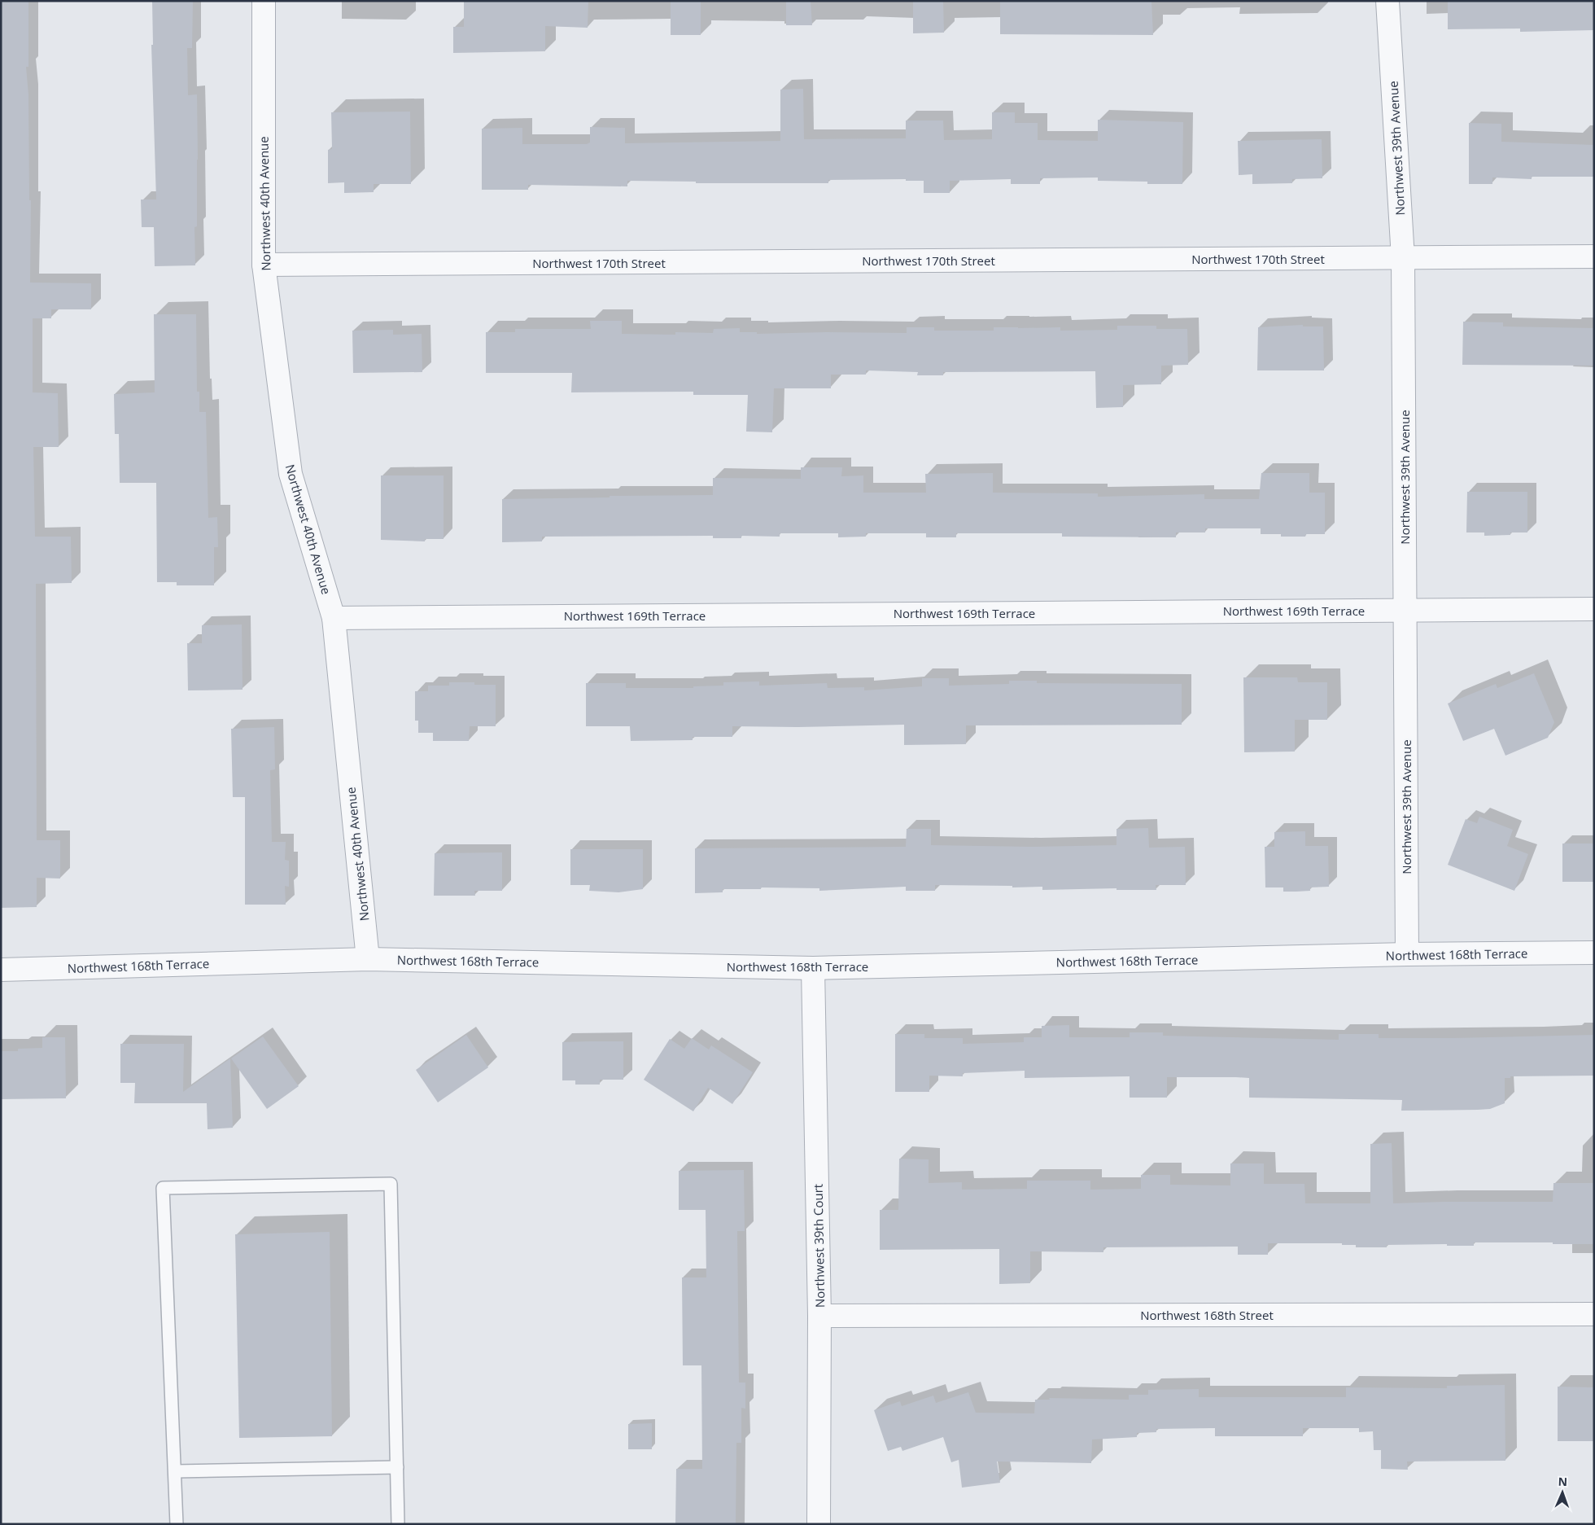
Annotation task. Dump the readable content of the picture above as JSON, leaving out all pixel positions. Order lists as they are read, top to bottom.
{
  "streets": {
    "street": [
      "Northwest 39th Avenue",
      "Northwest 40th Avenue",
      "Northwest 170th Street",
      "Northwest 169th Terrace",
      "Northwest 168th Terrace",
      "Northwest 39th Court",
      "Northwest 168th Street"
    ]
  },
  "crossings": [
    ["Northwest 39th Avenue", "Northwest 170th Street"],
    ["Northwest 39th Avenue", "Northwest 169th Terrace"],
    ["Northwest 39th Avenue", "Northwest 168th Terrace"],
    ["Northwest 40th Avenue", "Northwest 170th Street"],
    ["Northwest 40th Avenue", "Northwest 169th Terrace"],
    ["Northwest 40th Avenue", "Northwest 168th Terrace"],
    ["Northwest 168th Terrace", "Northwest 39th Court"],
    ["Northwest 39th Court", "Northwest 168th Street"]
  ],
  "north": "top"
}
